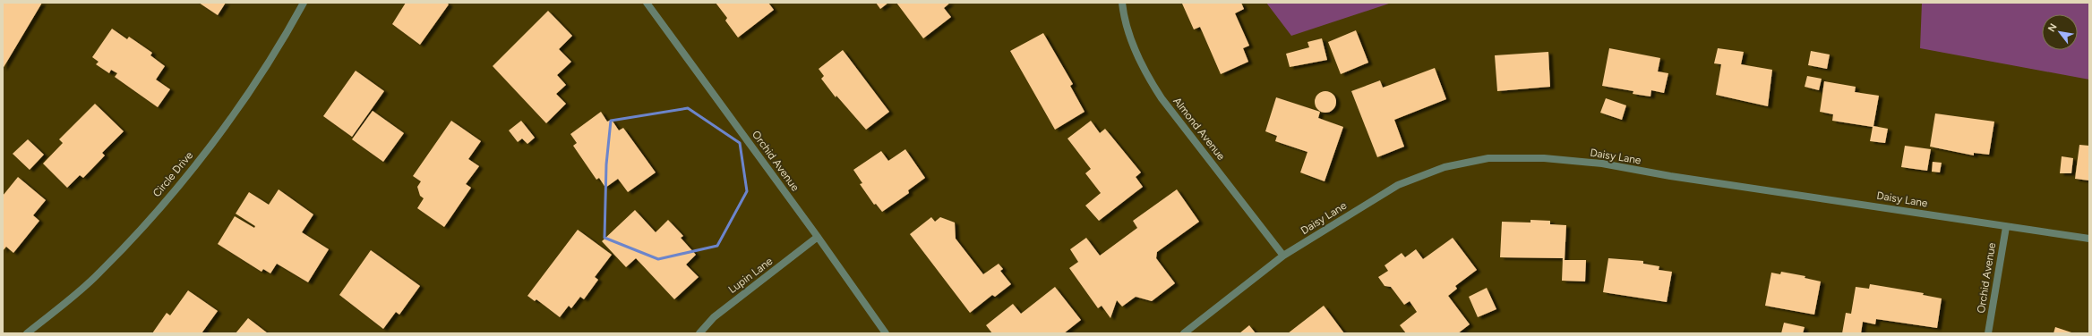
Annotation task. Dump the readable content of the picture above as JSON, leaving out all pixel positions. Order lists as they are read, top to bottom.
{
  "streets": {
    "street": [
      "Almond Avenue",
      "Daisy Lane",
      "Orchid Avenue",
      "Circle Drive",
      "Lupin Lane"
    ]
  },
  "crossings": [
    ["Almond Avenue", "Daisy Lane"],
    ["Daisy Lane", "Orchid Avenue"],
    ["Orchid Avenue", "Lupin Lane"]
  ],
  "north": "top left"
}
